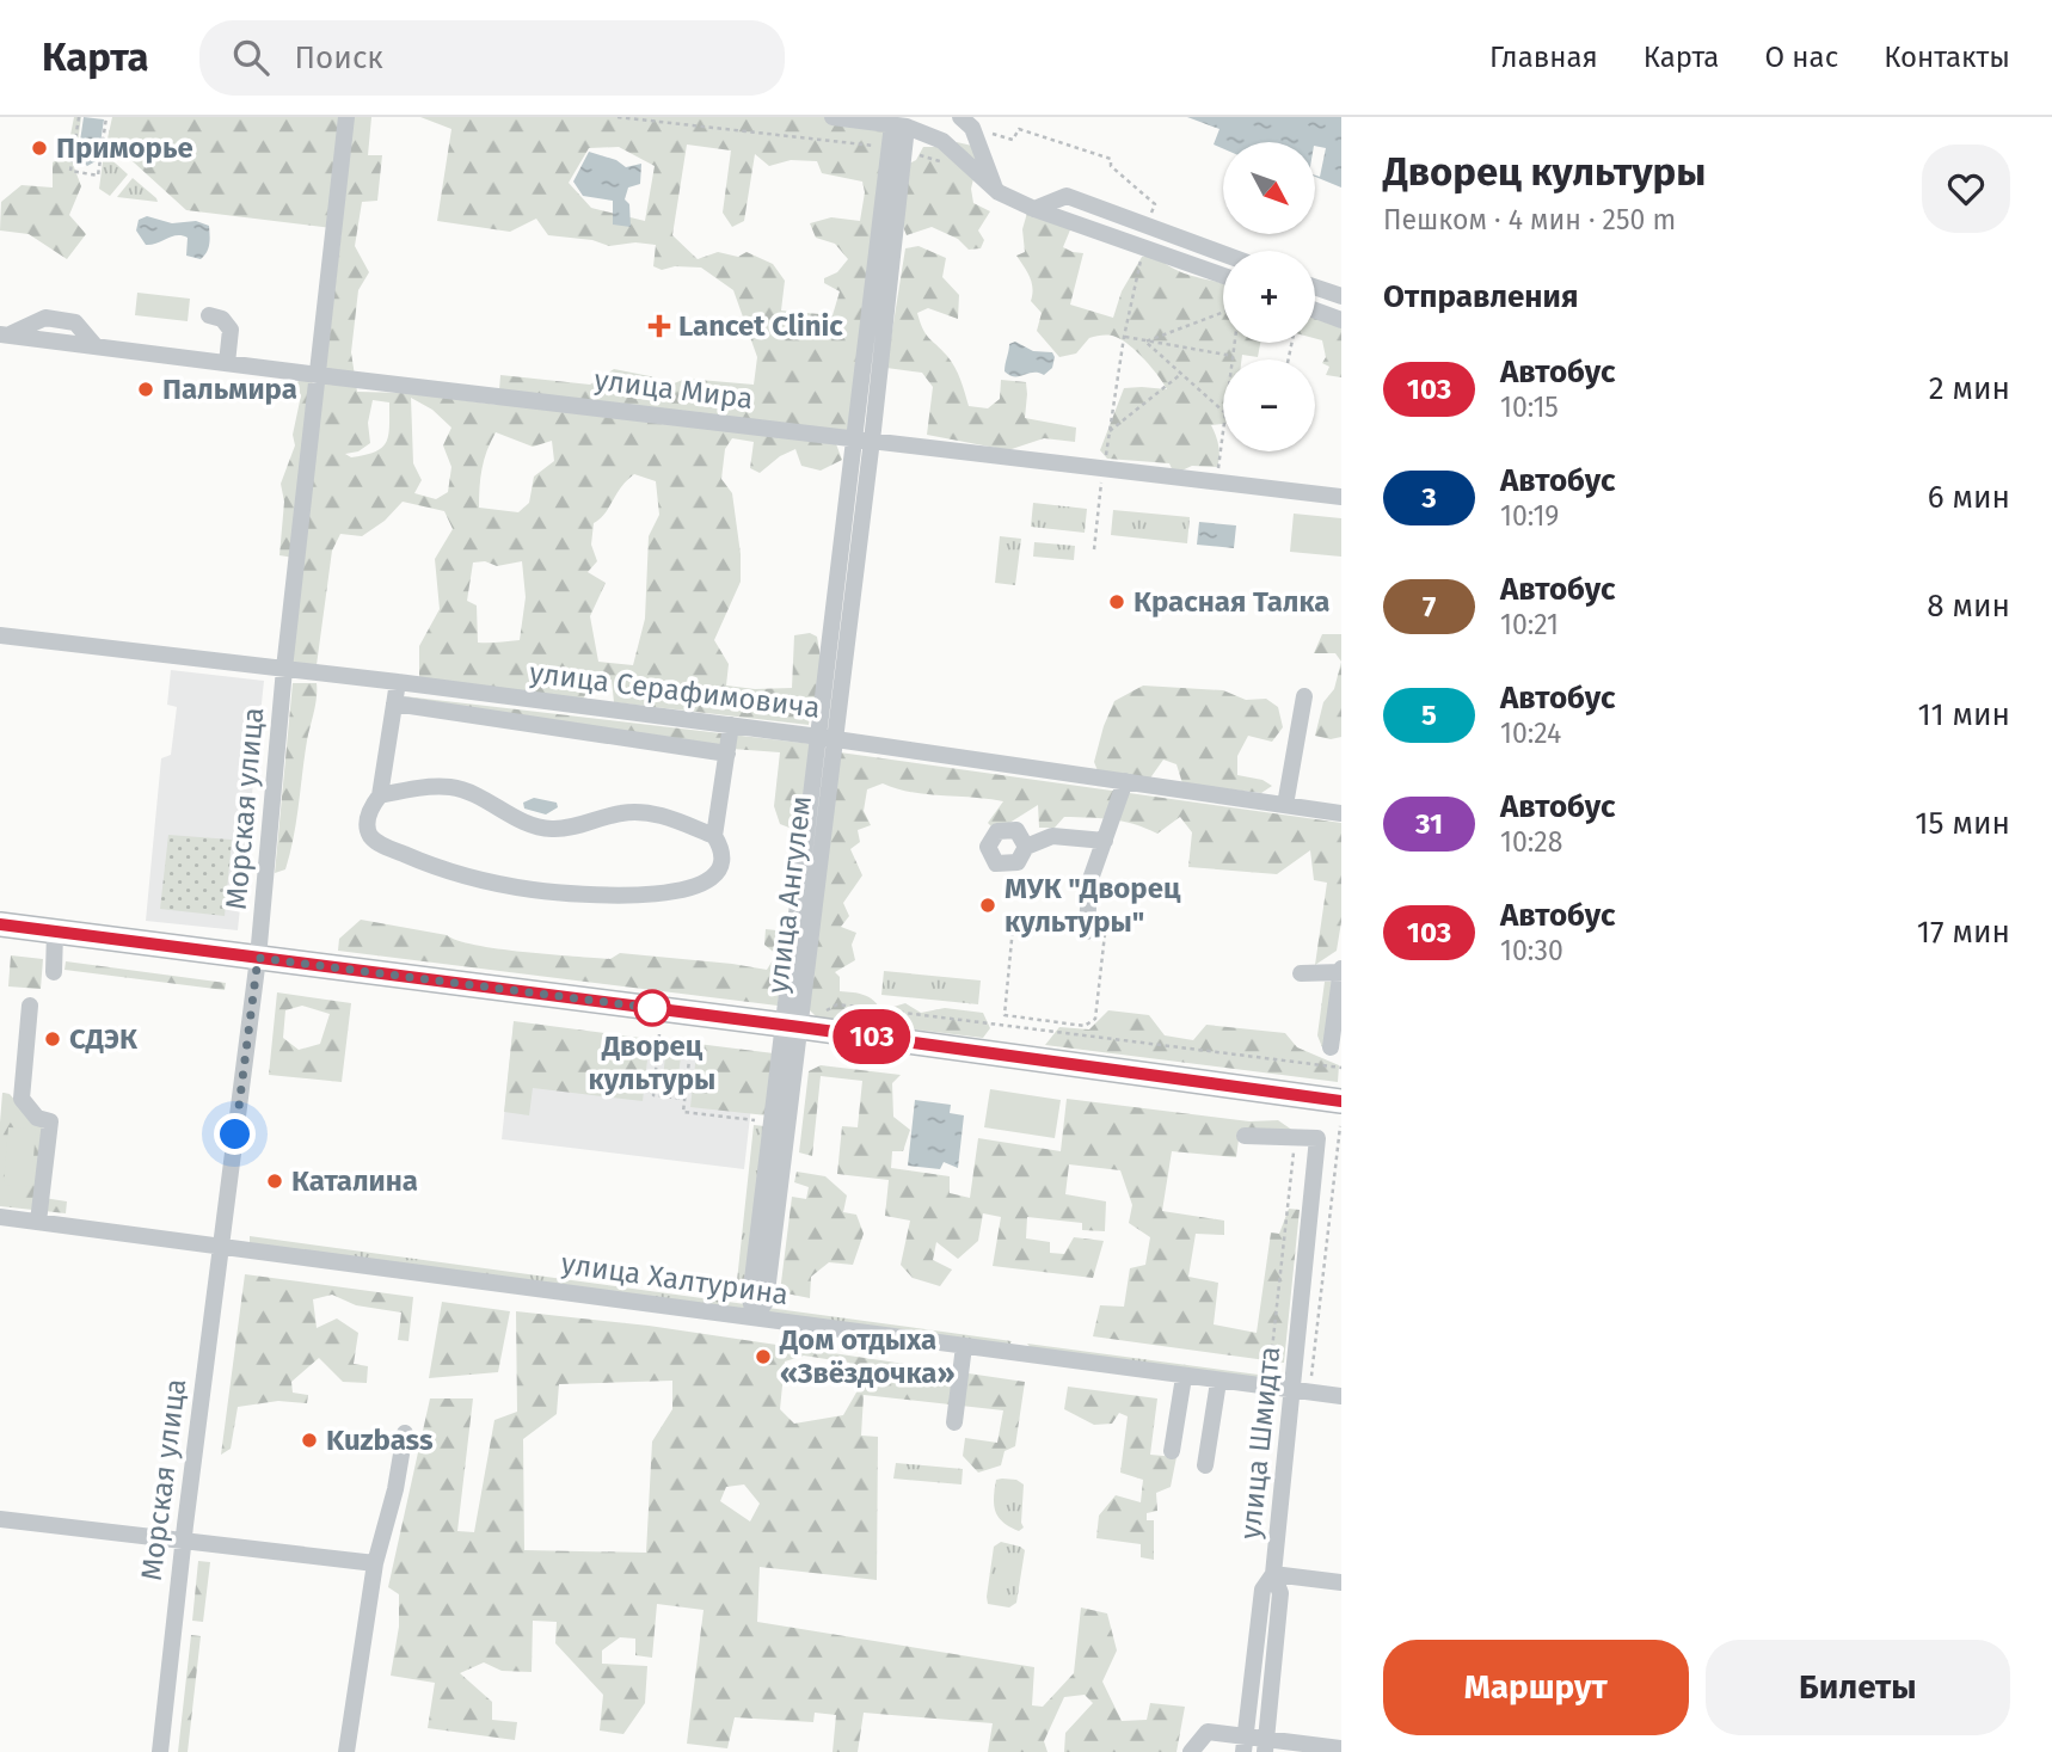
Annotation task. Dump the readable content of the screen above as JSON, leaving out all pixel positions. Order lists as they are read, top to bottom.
{
  "streets": {
    "street": [
      "улица Мира",
      "улица Серафимовича",
      "Морская улица",
      "улица Ангулем",
      "улица Халтурина",
      "улица Шмидта"
    ]
  },
  "crossings": [
    ["улица Мира", "Морская улица"],
    ["улица Мира", "улица Ангулем"],
    ["улица Серафимовича", "Морская улица"],
    ["улица Серафимовича", "улица Ангулем"],
    ["Морская улица", "улица Халтурина"],
    ["улица Ангулем", "улица Халтурина"],
    ["улица Халтурина", "улица Шмидта"]
  ],
  "places": {
    "other": [
      "Приморье",
      "Пальмира",
      "Красная Талка",
      "МУК \"Дворец культуры\"",
      "Дворец культуры",
      "СДЭК",
      "Каталина",
      "Дом отдыха «Звёздочка»",
      "Kuzbass"
    ],
    "health": ["Lancet Clinic"]
  },
  "lines": ["bus line 103"],
  "north": "bottom right",
  "page": {
    "header": "Карта",
    "search": "Поиск",
    "nav": [
      "Главная",
      "Карта",
      "О нас",
      "Контакты"
    ],
    "on_map": "103",
    "heading": [
      ["Дворец культуры", "Пешком · 4 мин · 250 m"],
      "Отправления"
    ],
    "map_buttons": ["+", "−"],
    "list": [
      {
        "mark": "103",
        "name": "Автобус",
        "note": "10:15",
        "value": "2 мин"
      },
      {
        "mark": "3",
        "name": "Автобус",
        "note": "10:19",
        "value": "6 мин"
      },
      {
        "mark": "7",
        "name": "Автобус",
        "note": "10:21",
        "value": "8 мин"
      },
      {
        "mark": "5",
        "name": "Автобус",
        "note": "10:24",
        "value": "11 мин"
      },
      {
        "mark": "31",
        "name": "Автобус",
        "note": "10:28",
        "value": "15 мин"
      },
      {
        "mark": "103",
        "name": "Автобус",
        "note": "10:30",
        "value": "17 мин"
      }
    ],
    "buttons": ["Маршрут", "Билеты"]
  }
}
